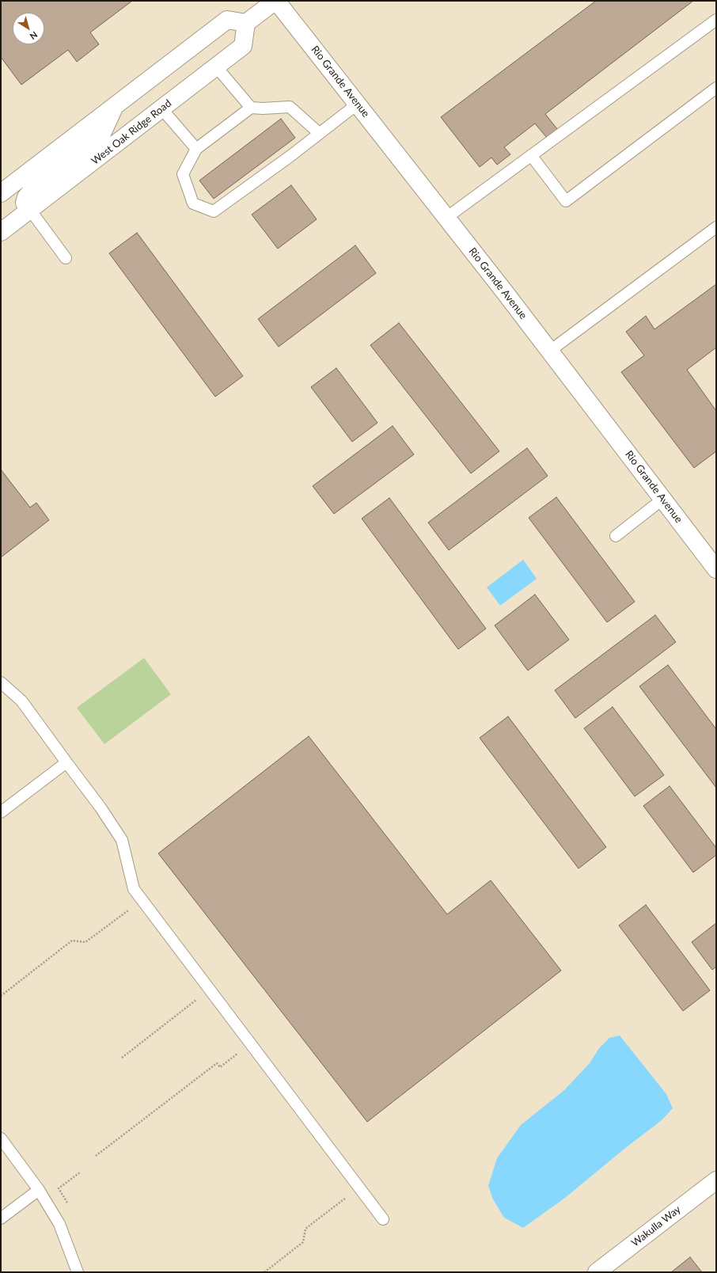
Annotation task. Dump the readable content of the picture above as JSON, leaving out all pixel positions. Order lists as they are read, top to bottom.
{
  "streets": {
    "street": ["Rio Grande Avenue", "West Oak Ridge Road", "Wakulla Way"]
  },
  "north": "bottom right"
}
